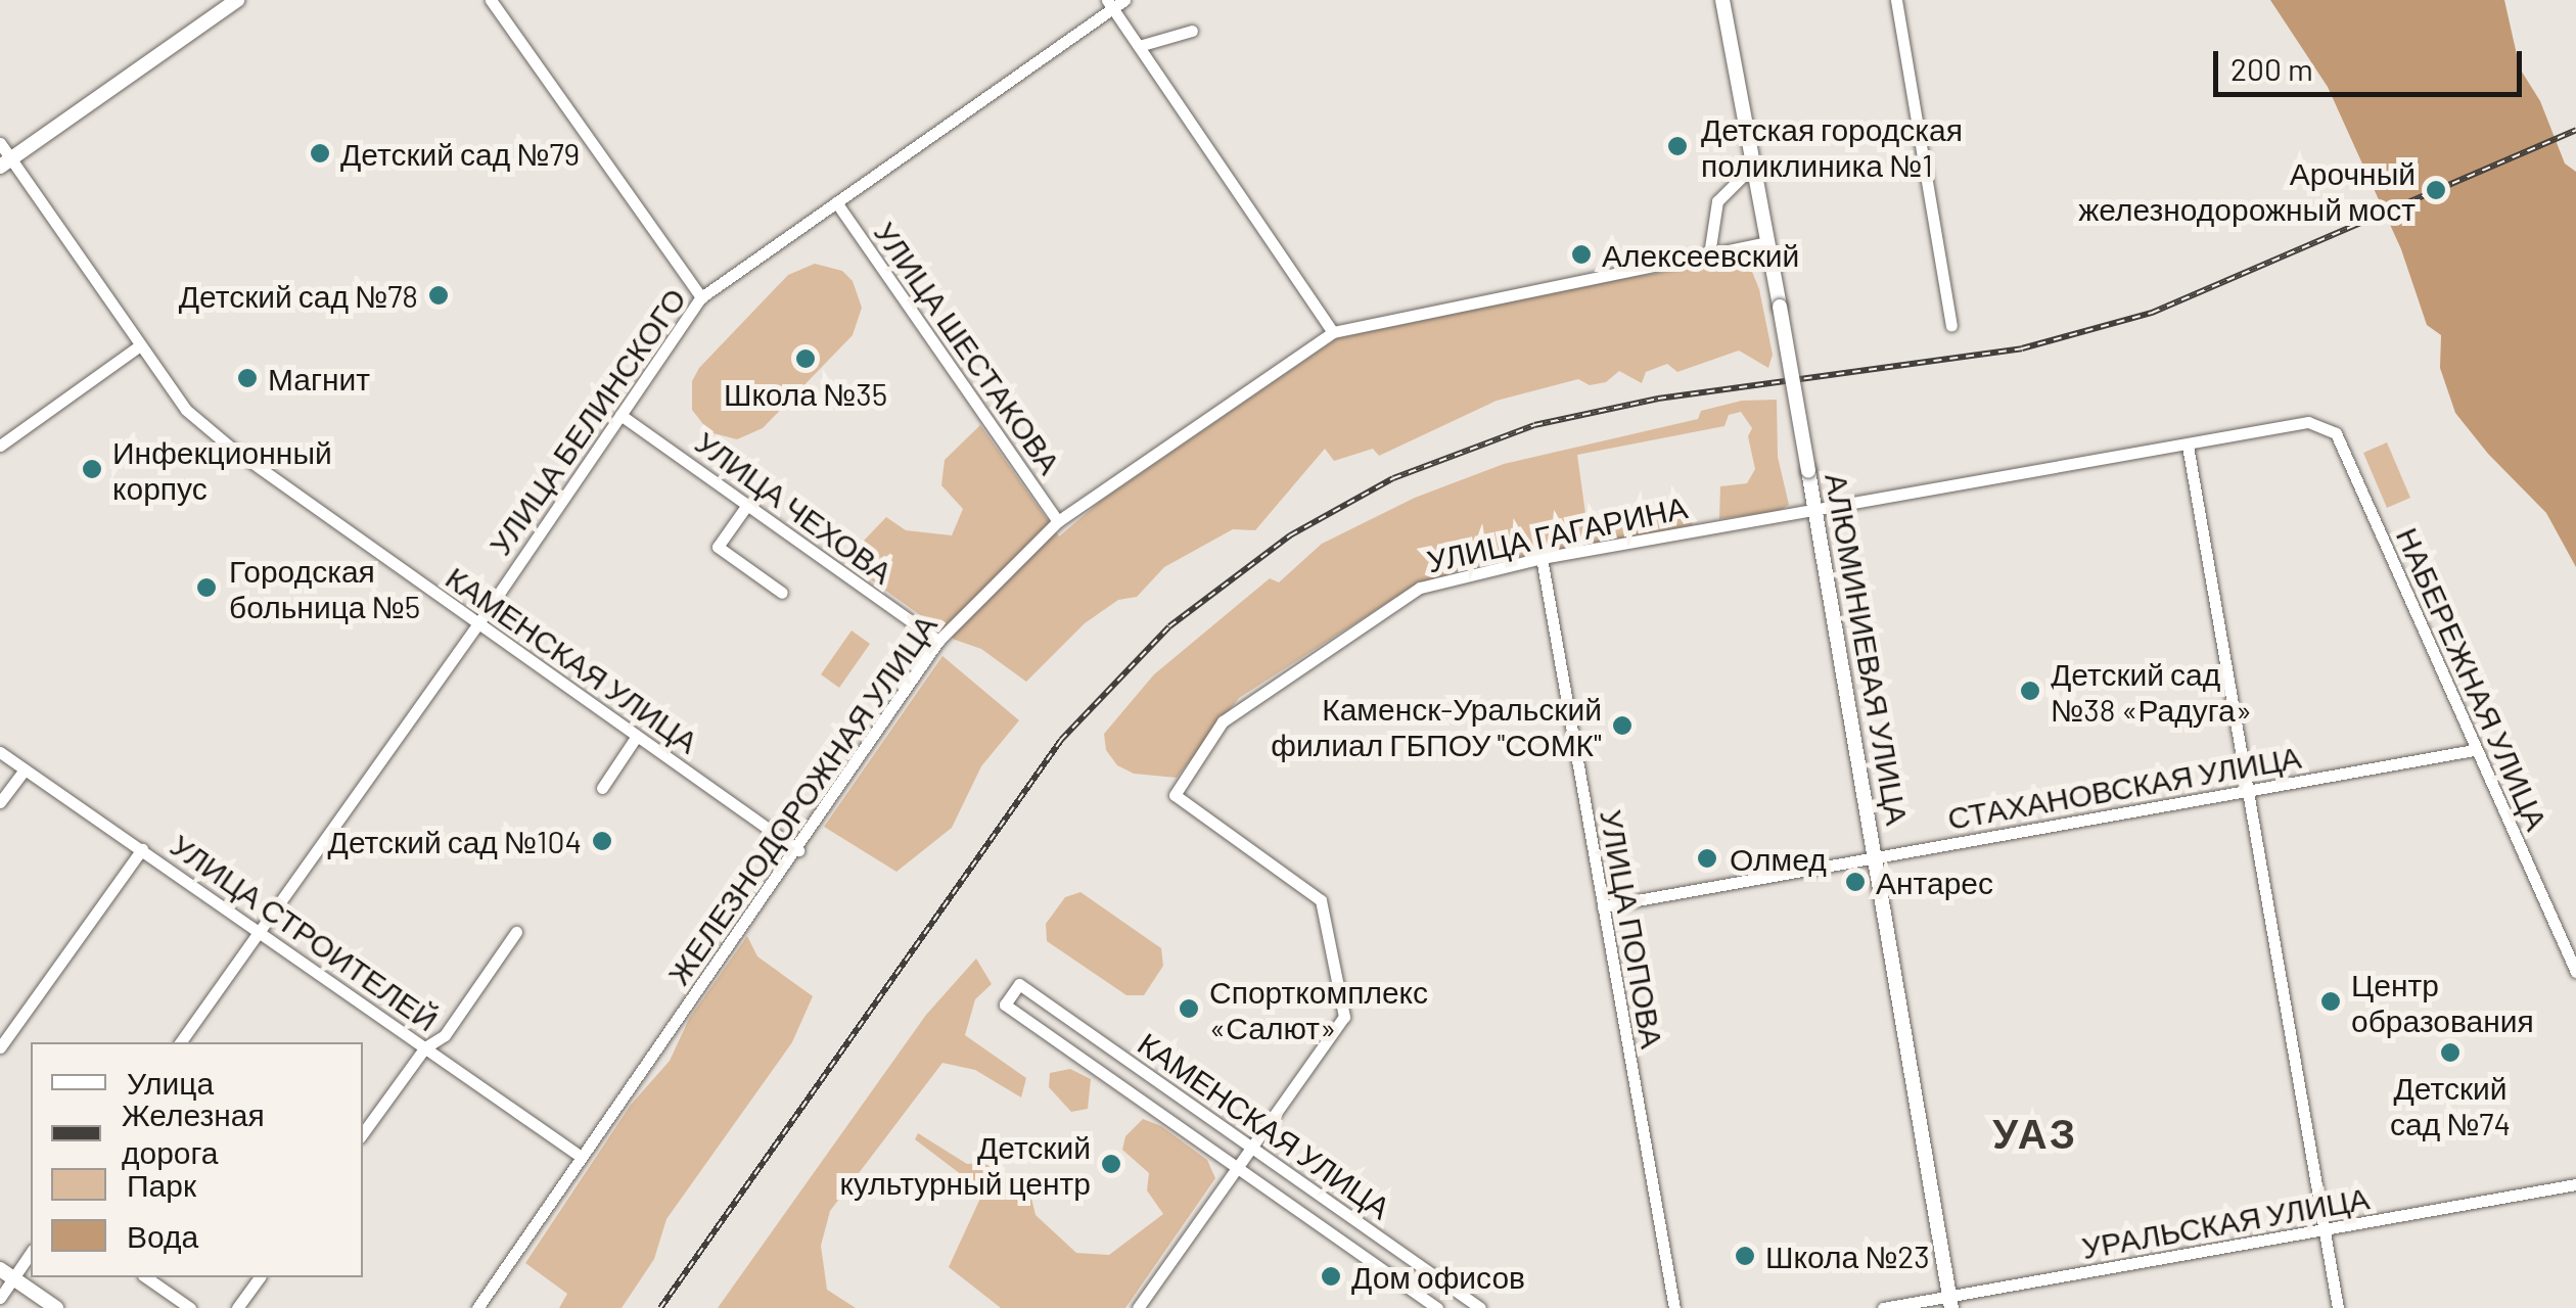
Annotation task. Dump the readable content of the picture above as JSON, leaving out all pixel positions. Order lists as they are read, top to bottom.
{
  "streets": {
    "main road": ["АЛЮМИНИЕВАЯ УЛИЦА"],
    "street": [
      "УЛИЦА ШЕСТАКОВА",
      "УЛИЦА БЕЛИНСКОГО",
      "УЛИЦА ЧЕХОВА",
      "УЛИЦА ГАГАРИНА",
      "КАМЕНСКАЯ УЛИЦА",
      "НАБЕРЕЖНАЯ УЛИЦА",
      "СТАХАНОВСКАЯ УЛИЦА",
      "ЖЕЛЕЗНОДОРОЖНАЯ УЛИЦА",
      "УЛИЦА ПОПОВА",
      "УЛИЦА СТРОИТЕЛЕЙ",
      "УРАЛЬСКАЯ УЛИЦА"
    ]
  },
  "crossings": [
    ["УЛИЦА ШЕСТАКОВА", "УЛИЦА БЕЛИНСКОГО"],
    ["УЛИЦА ШЕСТАКОВА", "ЖЕЛЕЗНОДОРОЖНАЯ УЛИЦА"],
    ["УЛИЦА БЕЛИНСКОГО", "УЛИЦА ЧЕХОВА"],
    ["УЛИЦА БЕЛИНСКОГО", "КАМЕНСКАЯ УЛИЦА"],
    ["УЛИЦА БЕЛИНСКОГО", "УЛИЦА СТРОИТЕЛЕЙ"],
    ["УЛИЦА ЧЕХОВА", "ЖЕЛЕЗНОДОРОЖНАЯ УЛИЦА"],
    ["УЛИЦА ГАГАРИНА", "АЛЮМИНИЕВАЯ УЛИЦА"],
    ["УЛИЦА ГАГАРИНА", "КАМЕНСКАЯ УЛИЦА"],
    ["УЛИЦА ГАГАРИНА", "НАБЕРЕЖНАЯ УЛИЦА"],
    ["УЛИЦА ГАГАРИНА", "УЛИЦА ПОПОВА"],
    ["АЛЮМИНИЕВАЯ УЛИЦА", "СТАХАНОВСКАЯ УЛИЦА"],
    ["АЛЮМИНИЕВАЯ УЛИЦА", "ЖЕЛЕЗНОДОРОЖНАЯ УЛИЦА"],
    ["АЛЮМИНИЕВАЯ УЛИЦА", "УРАЛЬСКАЯ УЛИЦА"],
    ["КАМЕНСКАЯ УЛИЦА", "ЖЕЛЕЗНОДОРОЖНАЯ УЛИЦА"],
    ["НАБЕРЕЖНАЯ УЛИЦА", "СТАХАНОВСКАЯ УЛИЦА"],
    ["СТАХАНОВСКАЯ УЛИЦА", "УЛИЦА ПОПОВА"],
    ["ЖЕЛЕЗНОДОРОЖНАЯ УЛИЦА", "УЛИЦА СТРОИТЕЛЕЙ"]
  ],
  "districts": ["УАЗ"],
  "places": [
    "Детская городская поликлиника №1",
    "Детский сад №79",
    "Арочный железнодорожный мост",
    "Алексеевский",
    "Детский сад №78",
    "Школа №35",
    "Магнит",
    "Инфекционный корпус",
    "Городская больница №5",
    "Детский сад №38 «Радуга»",
    "Каменск-Уральский филиал ГБПОУ \"СОМК\"",
    "Детский сад №104",
    "Олмед",
    "Антарес",
    "Центр образования",
    "Спорткомплекс «Салют»",
    "Детский сад №74",
    "Детский культурный центр",
    "Школа №23",
    "Дом офисов"
  ],
  "legend": [
    "Улица",
    "Железная дорога",
    "Парк",
    "Вода"
  ],
  "scale_bar": "200 m"
}
